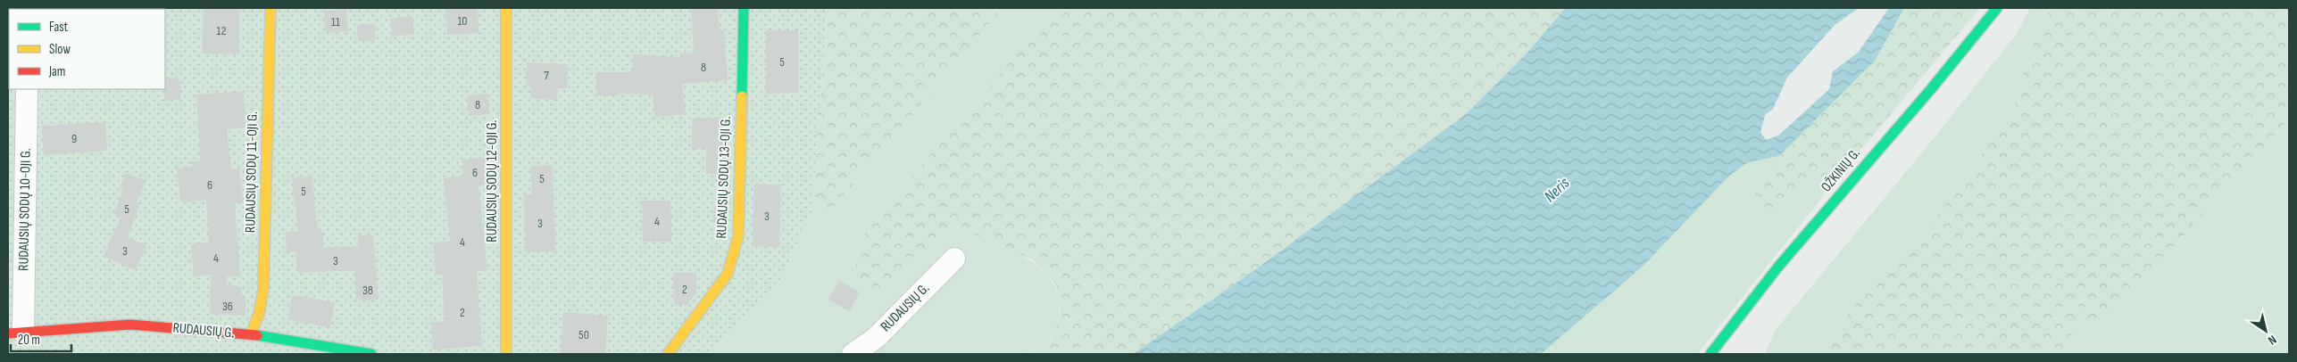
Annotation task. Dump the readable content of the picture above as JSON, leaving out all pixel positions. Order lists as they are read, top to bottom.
{
  "streets": {
    "street": [
      "OŽKINIŲ G.",
      "RUDAUSIŲ SODŲ 11-OJI G.",
      "RUDAUSIŲ SODŲ 13-OJI G.",
      "RUDAUSIŲ SODŲ 12-OJI G.",
      "RUDAUSIŲ SODŲ 10-OJI G.",
      "RUDAUSIŲ G."
    ]
  },
  "crossings": [
    ["RUDAUSIŲ SODŲ 11-OJI G.", "RUDAUSIŲ G."],
    ["RUDAUSIŲ SODŲ 10-OJI G.", "RUDAUSIŲ G."]
  ],
  "water": ["Neris"],
  "house_numbers": [
    "10",
    "11",
    "12",
    "5",
    "8",
    "7",
    "8",
    "9",
    "6",
    "5",
    "6",
    "5",
    "5",
    "3",
    "4",
    "3",
    "4",
    "3",
    "4",
    "3",
    "2",
    "38",
    "36",
    "2",
    "50"
  ],
  "legend": ["Fast", "Slow", "Jam"],
  "scale_bar": "20 m",
  "north": "bottom right"
}
